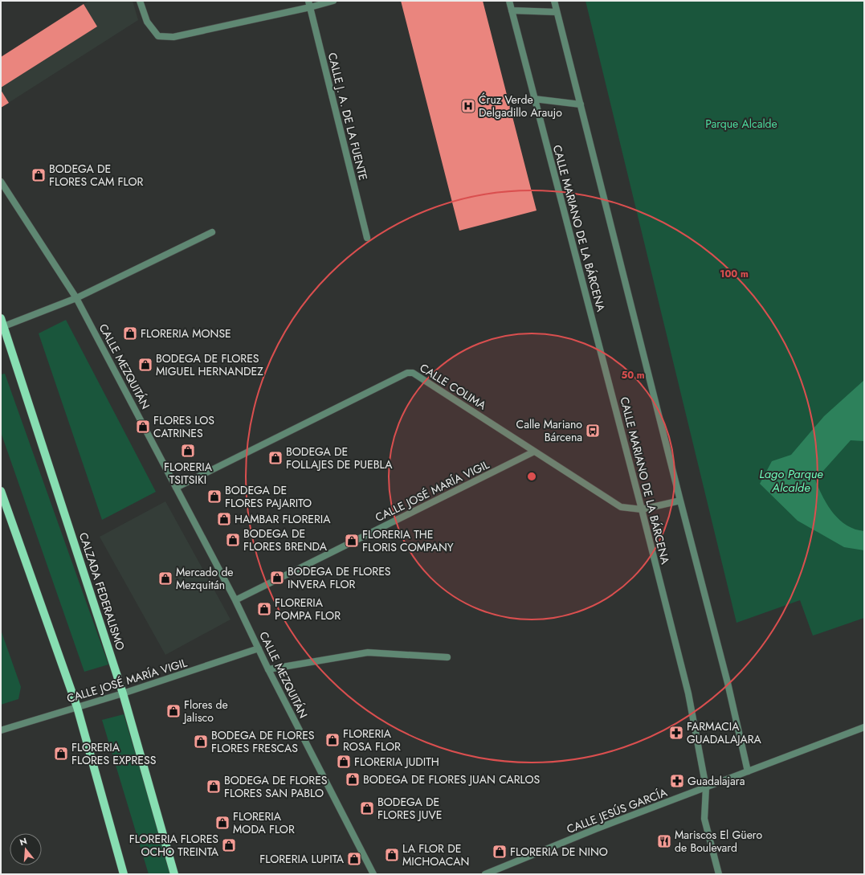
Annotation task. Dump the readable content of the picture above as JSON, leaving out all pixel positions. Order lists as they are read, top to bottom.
{
  "streets": {
    "main road": ["CALZADA FEDERALISMO"],
    "street": [
      "CALLE J. A. DE LA FUENTE",
      "CALLE MARIANO DE LA BÁRCENA",
      "CALLE MEZQUITÁN",
      "CALLE COLIMA",
      "CALLE JOSÉ MARÍA VIGIL",
      "CALLE JESÚS GARCÍA"
    ]
  },
  "crossings": [
    ["CALLE MARIANO DE LA BÁRCENA", "CALLE COLIMA"],
    ["CALLE MARIANO DE LA BÁRCENA", "CALLE JESÚS GARCÍA"],
    ["CALLE MEZQUITÁN", "CALLE COLIMA"],
    ["CALLE MEZQUITÁN", "CALLE JOSÉ MARÍA VIGIL"],
    ["CALLE COLIMA", "CALLE JOSÉ MARÍA VIGIL"],
    ["CALLE JOSÉ MARÍA VIGIL", "CALZADA FEDERALISMO"]
  ],
  "water": ["Lago Parque Alcalde"],
  "parks": ["Parque Alcalde"],
  "places": {
    "hospital": ["Ćruz Verde Delgadillo Araujo"],
    "shop": [
      "BODEGA DE FLORES CAM FLOR",
      "FLORERIA MONSE",
      "BODEGA DE FLORES MIGUEL HERNANDEZ",
      "FLORES LOS CATRINES",
      "FLORERIA TSITSIKI",
      "BODEGA DE FOLLAJES DE PUEBLA",
      "BODEGA DE FLORES PAJARITO",
      "HAMBAR FLORERIA",
      "BODEGA DE FLORES BRENDA",
      "FLORERIA THE FLORIS COMPANY",
      "BODEGA DE FLORES INVERA FLOR",
      "Mercado de Mezquitán",
      "FLORERIA POMPA FLOR",
      "Flores de Jalisco",
      "FLORERIA ROSA FLOR",
      "BODEGA DE FLORES FLORES FRESCAS",
      "FLORERIA FLORES EXPRESS",
      "FLORERIA JUDITH",
      "BODEGA DE FLORES JUAN CARLOS",
      "BODEGA DE FLORES FLORES SAN PABLO",
      "BODEGA DE FLORES JUVE",
      "FLORERIA MODA FLOR",
      "FLORERIA FLORES OCHO TREINTA",
      "FLORERIA DE NINO",
      "LA FLOR DE MICHOACAN",
      "FLORERIA LUPITA"
    ],
    "bus stop": ["Calle Mariano Bárcena"],
    "pharmacy": ["FARMACIA GUADALAJARA", "Guadalajara"],
    "restaurant": ["Mariscos El Güero de Boulevard"]
  },
  "north": "top",
  "rings": ["100 m", "50 m"]
}
